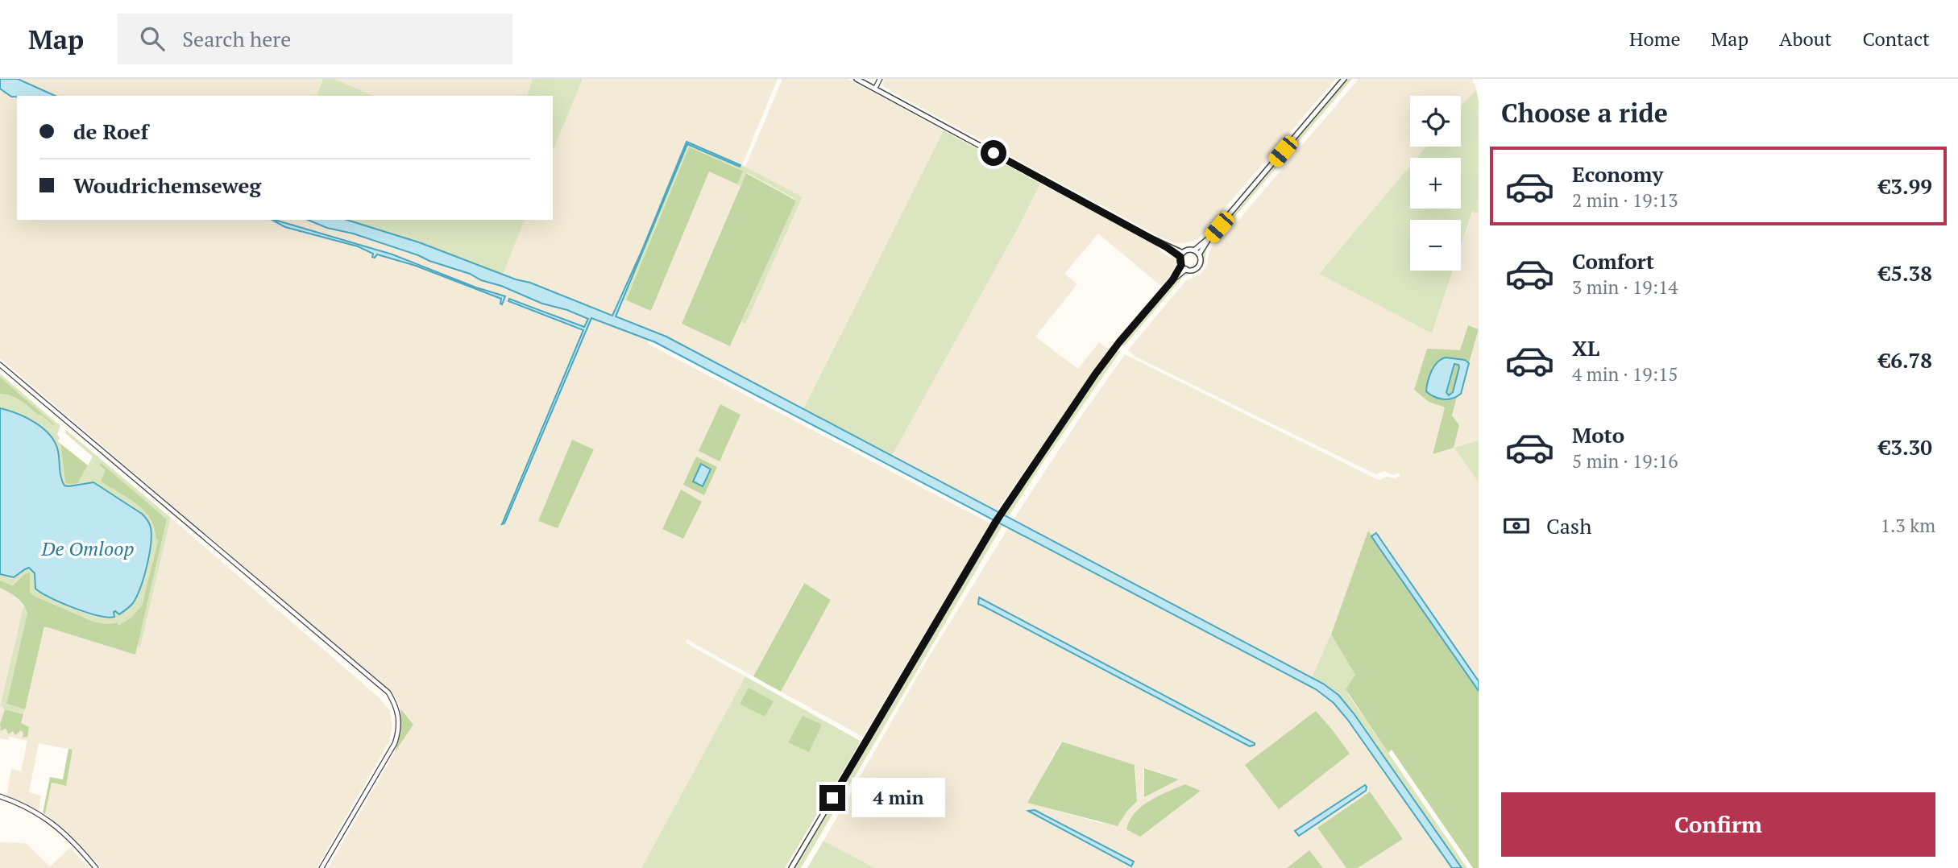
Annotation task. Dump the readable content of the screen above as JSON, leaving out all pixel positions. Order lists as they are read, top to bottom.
{
  "water": ["De Omloop"],
  "page": {
    "header": "Map",
    "search": "Search here",
    "nav": [
      "Home",
      "Map",
      "About",
      "Contact"
    ],
    "heading": "Choose a ride",
    "map_buttons": ["+", "−"],
    "banner": ["de Roef", "Woudrichemseweg"],
    "list": [
      {
        "name": "Economy",
        "note": "2 min · 19:13",
        "value": "€3.99"
      },
      {
        "name": "Comfort",
        "note": "3 min · 19:14",
        "value": "€5.38"
      },
      {
        "name": "XL",
        "note": "4 min · 19:15",
        "value": "€6.78"
      },
      {
        "name": "Moto",
        "note": "5 min · 19:16",
        "value": "€3.30"
      }
    ],
    "pay": ["Cash", "1.3 km"],
    "bubble": "4 min",
    "buttons": "Confirm"
  }
}
